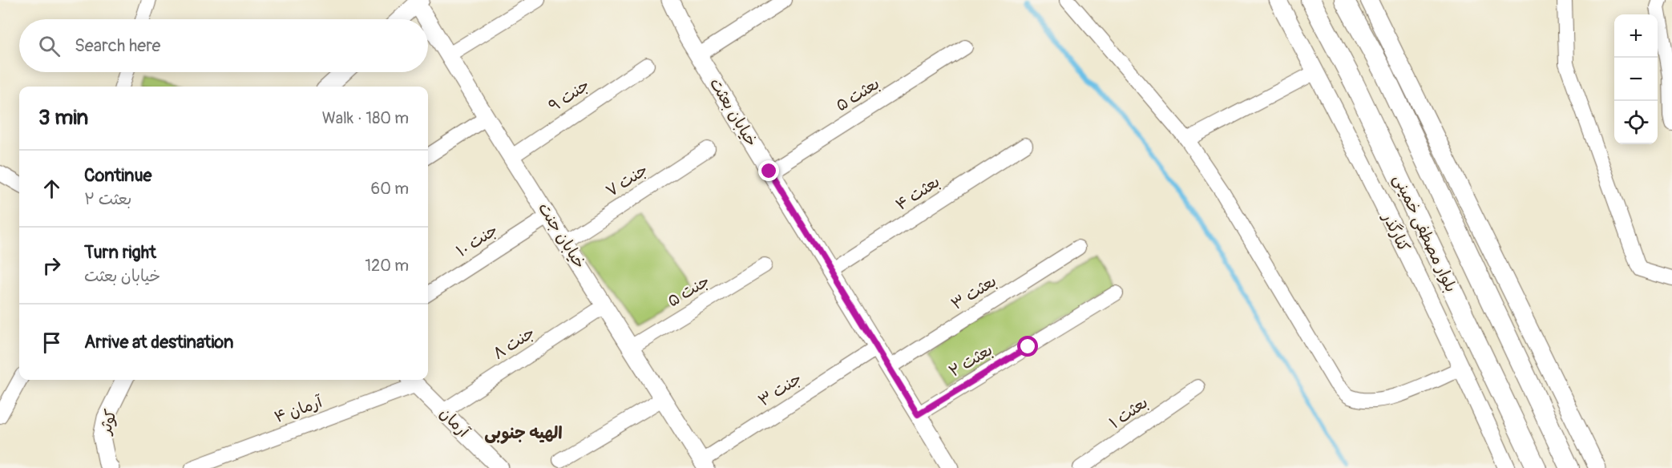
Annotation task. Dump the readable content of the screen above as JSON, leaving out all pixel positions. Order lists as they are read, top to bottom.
{
  "streets": {
    "main road": ["بلوار مصطفی خمینی"],
    "street": [
      "بعثت ۵",
      "جنت ۹",
      "خیابان بعثت",
      "جنت ۷",
      "بعثت ۴",
      "کنارگذر",
      "خیابان جنت",
      "جنت ۱۰",
      "جنت ۵",
      "بعثت ۳",
      "جنت ۸",
      "بعثت ۲",
      "جنت ۳",
      "آرمان ۴",
      "بعثت ۱",
      "کوثر",
      "آرمان"
    ]
  },
  "crossings": [
    ["بعثت ۵", "خیابان بعثت"],
    ["جنت ۹", "خیابان جنت"],
    ["خیابان بعثت", "بعثت ۴"],
    ["خیابان بعثت", "بعثت ۳"],
    ["خیابان بعثت", "بعثت ۲"],
    ["خیابان بعثت", "جنت ۳"],
    ["جنت ۷", "خیابان جنت"],
    ["خیابان جنت", "جنت ۱۰"],
    ["خیابان جنت", "جنت ۵"],
    ["خیابان جنت", "جنت ۸"],
    ["خیابان جنت", "جنت ۳"],
    ["جنت ۸", "آرمان"],
    ["آرمان ۴", "آرمان"]
  ],
  "districts": ["الهیه جنوبی"],
  "page": {
    "map_buttons": ["+", "−"],
    "search": "Search here",
    "heading": ["3 min", "Walk · 180 m"],
    "list": [
      ["Continue", "بعثت ۲", "60 m"],
      ["Turn right", "خیابان بعثت", "120 m"],
      "Arrive at destination"
    ]
  }
}
